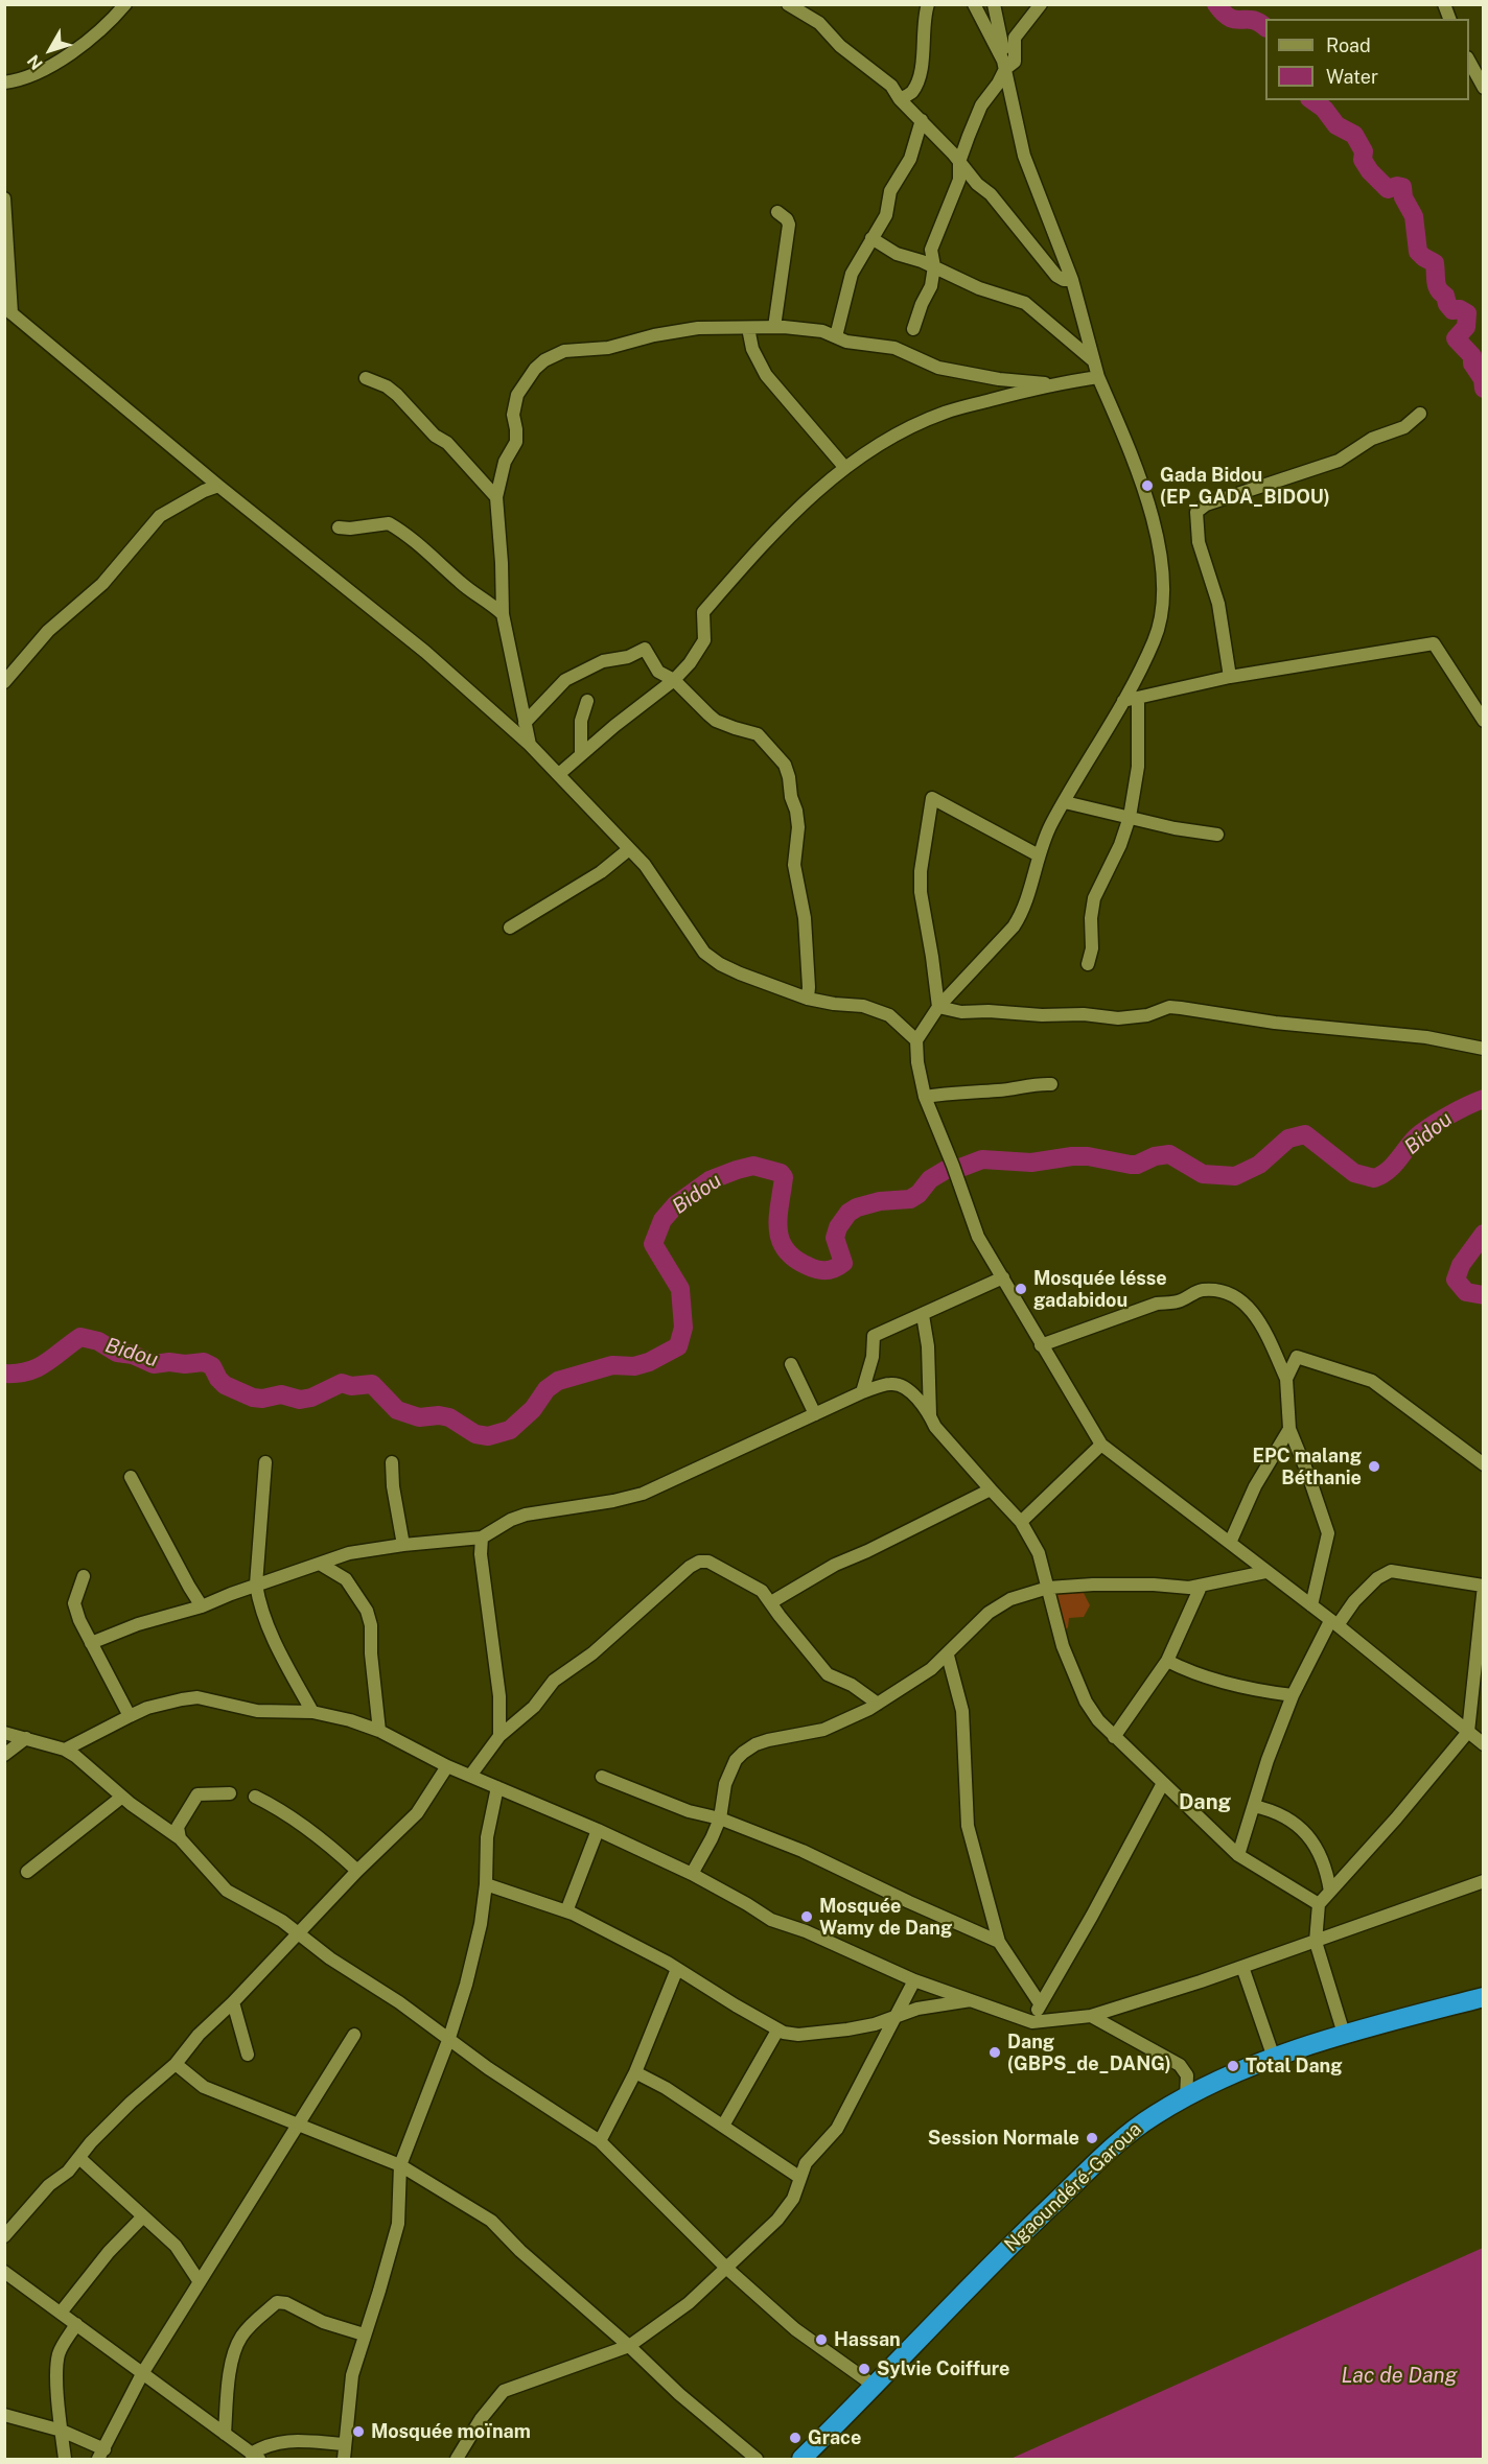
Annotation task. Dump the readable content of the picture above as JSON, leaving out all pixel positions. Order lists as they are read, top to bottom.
{
  "streets": {
    "highway": ["Ngaoundéré-Garoua"]
  },
  "districts": ["Dang"],
  "water": ["Bidou", "Lac de Dang"],
  "places": [
    "Gada Bidou (EP_GADA_BIDOU)",
    "Mosquée lésse gadabidou",
    "EPC malang Béthanie",
    "Mosquée Wamy de Dang",
    "Dang (GBPS_de_DANG)",
    "Total Dang",
    "Session Normale",
    "Hassan",
    "Sylvie Coiffure",
    "Mosquée moïnam",
    "Grace"
  ],
  "legend": ["Road", "Water"],
  "north": "bottom left"
}
